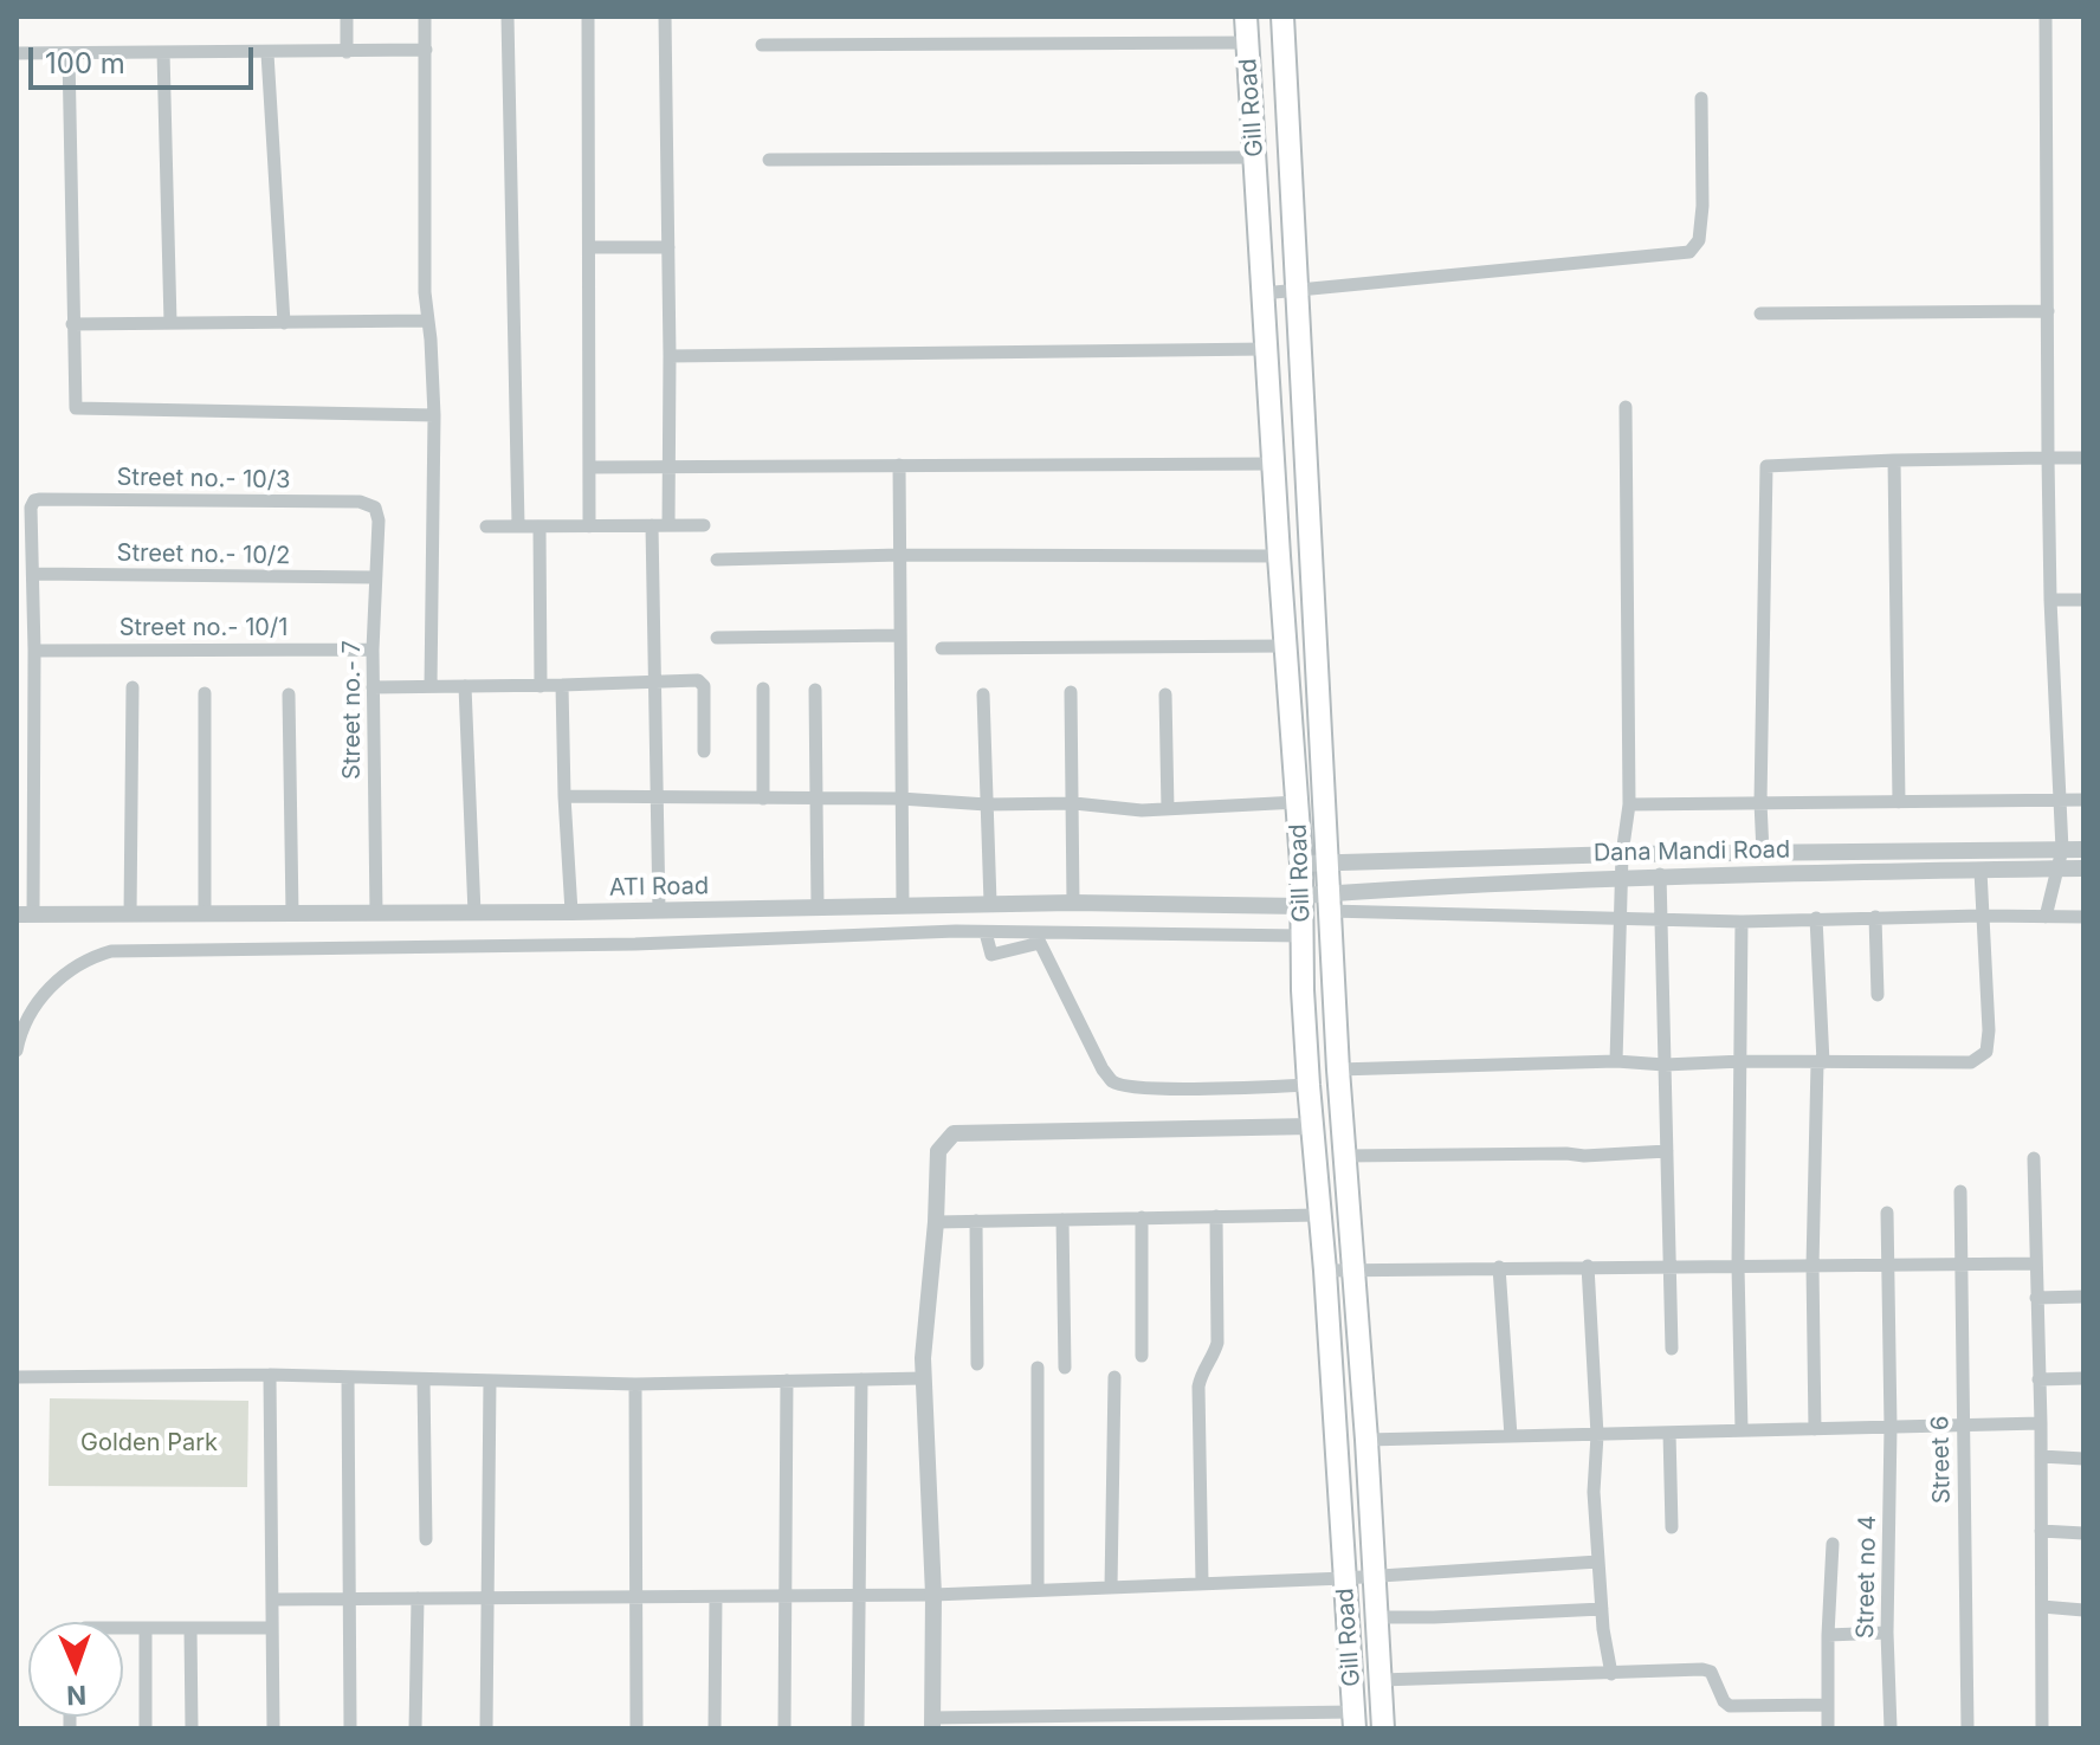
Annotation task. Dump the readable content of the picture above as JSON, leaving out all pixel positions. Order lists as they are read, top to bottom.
{
  "streets": {
    "main road": ["Gill Road"],
    "street": [
      "Street no.- 10/3",
      "Street no.- 10/2",
      "Street no.- 10/1",
      "Street no.- 7",
      "Dana Mandi Road",
      "ATI Road",
      "Street 6",
      "Street no 4"
    ]
  },
  "crossings": [
    ["Gill Road", "Dana Mandi Road"],
    ["Gill Road", "ATI Road"],
    ["Street no.- 10/3", "Street no.- 10/2"],
    ["Street no.- 10/3", "Street no.- 7"],
    ["Street no.- 10/2", "Street no.- 7"],
    ["Street no.- 10/1", "Street no.- 7"],
    ["Street no.- 7", "ATI Road"],
    ["Dana Mandi Road", "ATI Road"]
  ],
  "parks": ["Golden Park"],
  "scale_bar": "100 m",
  "north": "bottom"
}
